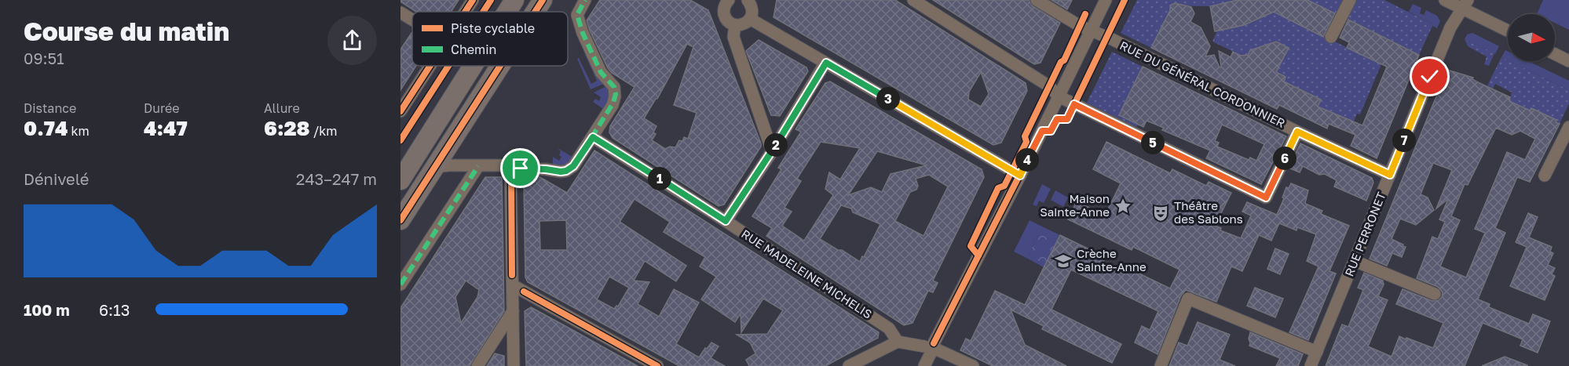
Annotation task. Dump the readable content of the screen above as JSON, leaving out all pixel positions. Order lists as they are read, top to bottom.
{
  "streets": {
    "street": ["RUE DU GÉNÉRAL CORDONNIER", "RUE PERRONET", "RUE MADELEINE MICHELIS"]
  },
  "crossings": [
    ["RUE DU GÉNÉRAL CORDONNIER", "RUE PERRONET"]
  ],
  "places": {
    "place": ["Maison Sainte-Anne"],
    "theatre": ["Théâtre des Sablons"],
    "school or university": ["Crèche Sainte-Anne"]
  },
  "legend": ["Piste cyclable", "Chemin"],
  "north": "right",
  "page": {
    "heading": ["Course du matin", "09:51"],
    "stats": [
      ["Distance", "0.74 km"],
      ["Durée", "4:47"],
      ["Allure", "6:28 /km"]
    ],
    "pins": [
      "3",
      "7",
      "5",
      "2",
      "6",
      "4",
      "1"
    ],
    "chart": ["Dénivelé", "243–247 m"],
    "list": [
      {
        "name": "100 m",
        "note": "6:13"
      }
    ]
  }
}
